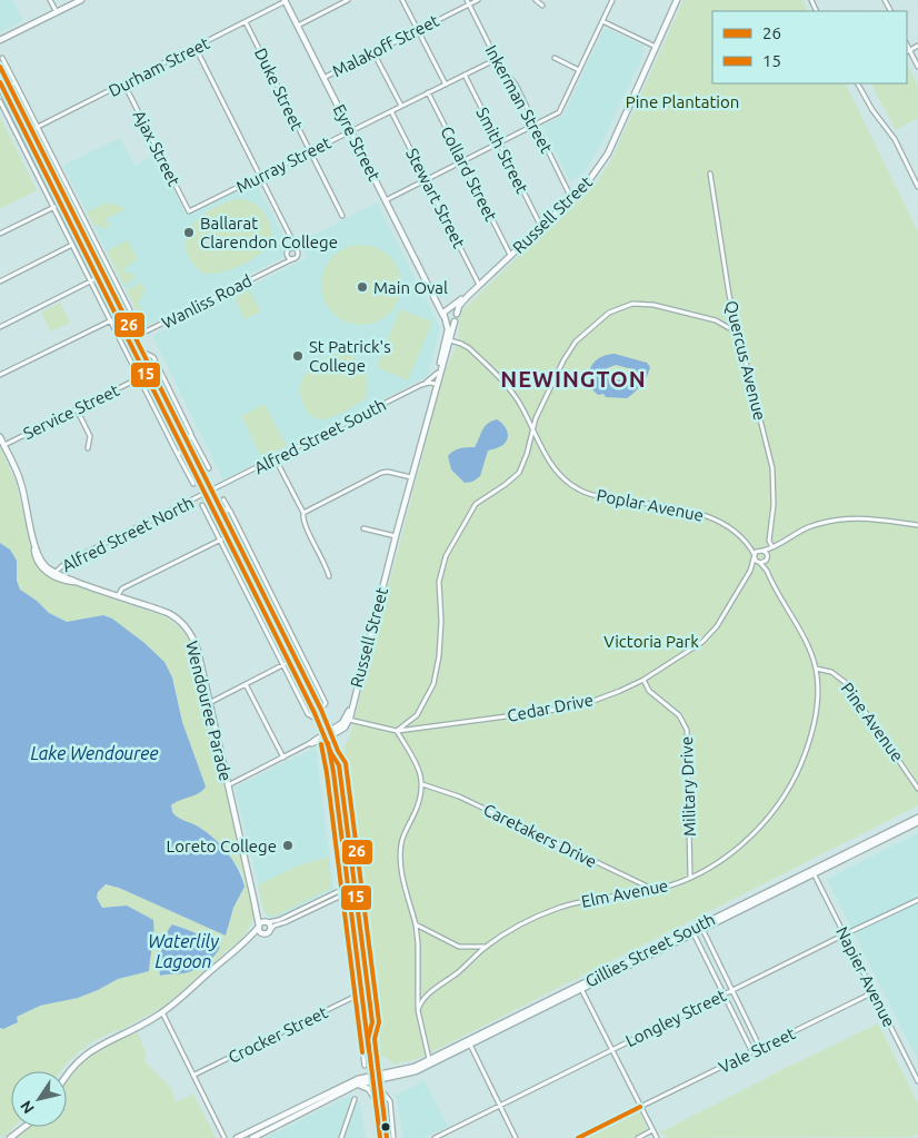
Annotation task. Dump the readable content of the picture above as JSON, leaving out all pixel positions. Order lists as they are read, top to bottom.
{
  "streets": {
    "main road": [
      "Eyre Street",
      "Russell Street",
      "Wendouree Parade",
      "Gillies Street South"
    ],
    "street": [
      "Malakoff Street",
      "Durham Street",
      "Duke Street",
      "Inkerman Street",
      "Ajax Street",
      "Smith Street",
      "Murray Street",
      "Collard Street",
      "Stewart Street",
      "Wanliss Road",
      "Quercus Avenue",
      "Service Street",
      "Alfred Street South",
      "Poplar Avenue",
      "Alfred Street North",
      "Cedar Drive",
      "Pine Avenue",
      "Military Drive",
      "Caretakers Drive",
      "Elm Avenue",
      "Napier Avenue",
      "Longley Street",
      "Crocker Street",
      "Vale Street"
    ]
  },
  "crossings": [
    ["Malakoff Street", "Inkerman Street"],
    ["Malakoff Street", "Eyre Street"],
    ["Durham Street", "Duke Street"],
    ["Durham Street", "Eyre Street"],
    ["Durham Street", "Ajax Street"],
    ["Duke Street", "Murray Street"],
    ["Inkerman Street", "Murray Street"],
    ["Inkerman Street", "Russell Street"],
    ["Eyre Street", "Murray Street"],
    ["Eyre Street", "Russell Street"],
    ["Ajax Street", "Murray Street"],
    ["Smith Street", "Murray Street"],
    ["Smith Street", "Russell Street"],
    ["Murray Street", "Collard Street"],
    ["Murray Street", "Stewart Street"],
    ["Collard Street", "Russell Street"],
    ["Stewart Street", "Russell Street"],
    ["Russell Street", "Alfred Street South"],
    ["Russell Street", "Poplar Avenue"],
    ["Service Street", "Wendouree Parade"],
    ["Alfred Street South", "Alfred Street North"],
    ["Poplar Avenue", "Cedar Drive"],
    ["Alfred Street North", "Wendouree Parade"],
    ["Cedar Drive", "Military Drive"],
    ["Pine Avenue", "Elm Avenue"],
    ["Military Drive", "Elm Avenue"],
    ["Caretakers Drive", "Elm Avenue"],
    ["Gillies Street South", "Napier Avenue"],
    ["Napier Avenue", "Longley Street"],
    ["Napier Avenue", "Vale Street"]
  ],
  "districts": ["NEWINGTON"],
  "water": ["Lake Wendouree", "Waterlily Lagoon"],
  "parks": ["Pine Plantation", "Victoria Park"],
  "places": [
    "Ballarat Clarendon College",
    "Main Oval",
    "St Patrick's College",
    "Loreto College"
  ],
  "lines": ["transit line 26", "transit line 15"],
  "legend": ["26", "15"],
  "north": "bottom left"
}
